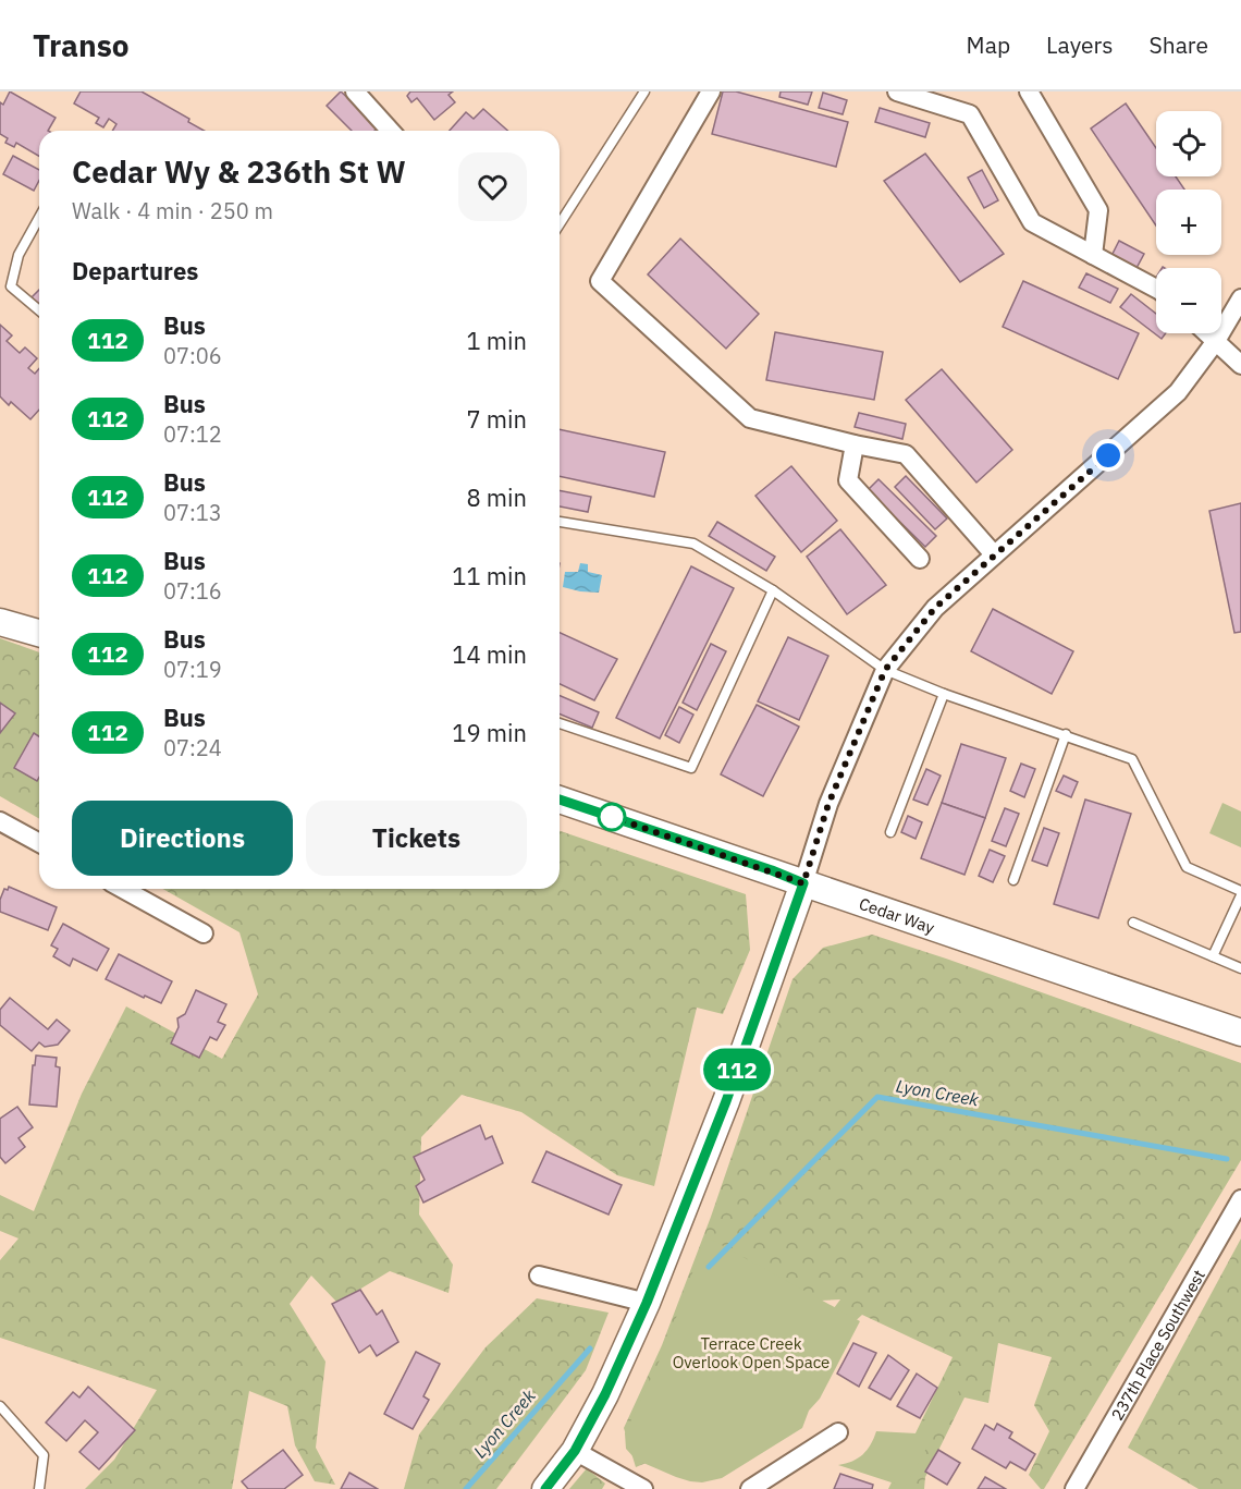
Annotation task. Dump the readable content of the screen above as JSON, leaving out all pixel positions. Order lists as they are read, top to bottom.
{
  "streets": {
    "main road": ["Cedar Way"],
    "street": ["237th Place Southwest"]
  },
  "water": ["Lyon Creek"],
  "parks": ["Terrace Creek Overlook Open Space"],
  "lines": ["bus line 112"],
  "page": {
    "header": "Transo",
    "nav": ["Map", "Layers", "Share"],
    "on_map": "112",
    "map_buttons": ["+", "−"],
    "heading": [
      ["Cedar Wy & 236th St W", "Walk · 4 min · 250 m"],
      "Departures"
    ],
    "list": [
      {
        "mark": "112",
        "name": "Bus",
        "note": "07:06",
        "value": "1 min"
      },
      {
        "mark": "112",
        "name": "Bus",
        "note": "07:12",
        "value": "7 min"
      },
      {
        "mark": "112",
        "name": "Bus",
        "note": "07:13",
        "value": "8 min"
      },
      {
        "mark": "112",
        "name": "Bus",
        "note": "07:16",
        "value": "11 min"
      },
      {
        "mark": "112",
        "name": "Bus",
        "note": "07:19",
        "value": "14 min"
      },
      {
        "mark": "112",
        "name": "Bus",
        "note": "07:24",
        "value": "19 min"
      }
    ],
    "buttons": ["Directions", "Tickets"]
  }
}
